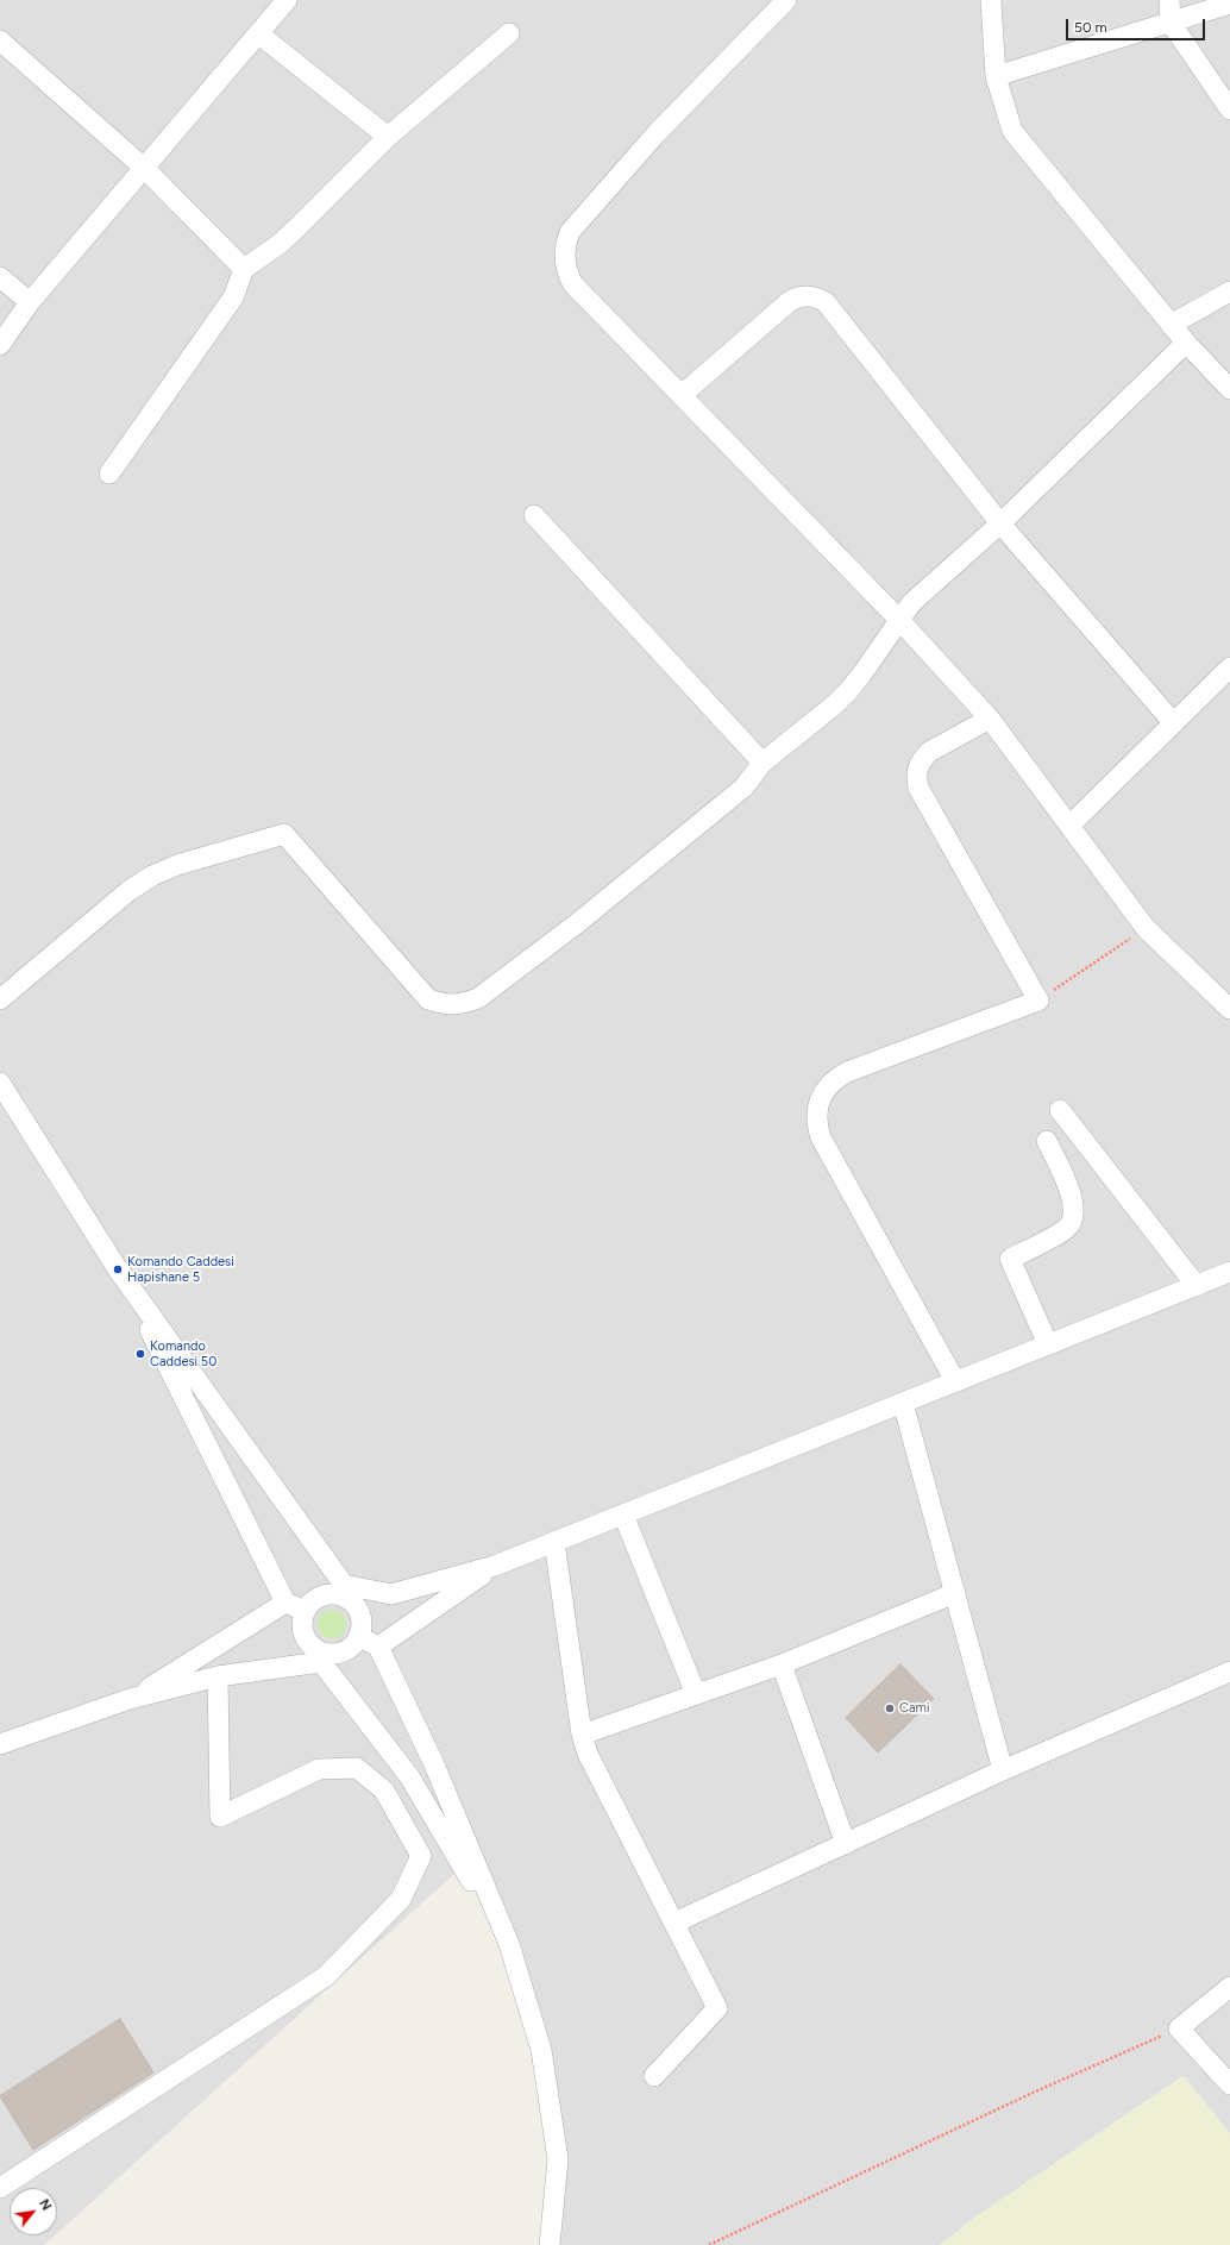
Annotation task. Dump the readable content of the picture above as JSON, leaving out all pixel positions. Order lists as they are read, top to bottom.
{
  "places": ["Komando Caddesi Hapishane 5", "Komando Caddesi 50", "Cami"],
  "scale_bar": "50 m",
  "north": "top right"
}
